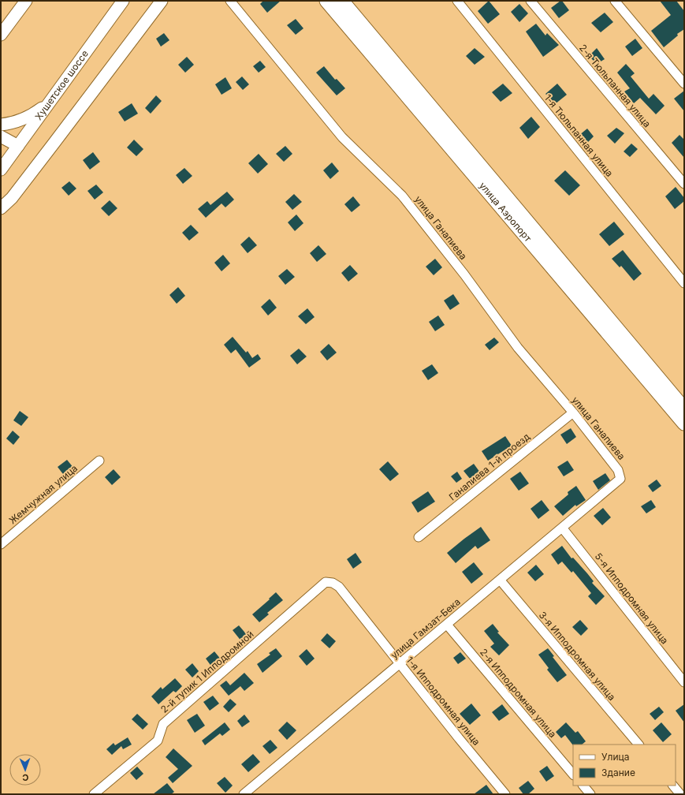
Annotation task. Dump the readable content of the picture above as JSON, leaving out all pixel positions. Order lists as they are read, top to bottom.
{
  "streets": {
    "main road": ["Хушетское шоссе", "улица Аэропорт"],
    "street": [
      "2-я Тюльпанная улица",
      "1-я Тюльпанная улица",
      "улица Ганапиева",
      "Ганапиева 1-й проезд",
      "Жемчужная улица",
      "5-я Ипподромная улица",
      "улица Гамзат-Бека",
      "3-я Ипподромная улица",
      "2-й тупик 1 Ипподромной",
      "2-я Ипподромная улица",
      "1-я Ипподромная улица"
    ]
  },
  "crossings": [
    ["улица Ганапиева", "Ганапиева 1-й проезд"],
    ["улица Ганапиева", "улица Гамзат-Бека"],
    ["5-я Ипподромная улица", "улица Гамзат-Бека"],
    ["улица Гамзат-Бека", "3-я Ипподромная улица"],
    ["улица Гамзат-Бека", "2-я Ипподромная улица"],
    ["улица Гамзат-Бека", "1-я Ипподромная улица"],
    ["2-й тупик 1 Ипподромной", "1-я Ипподромная улица"]
  ],
  "legend": ["Улица", "Здание"],
  "north": "bottom"
}
